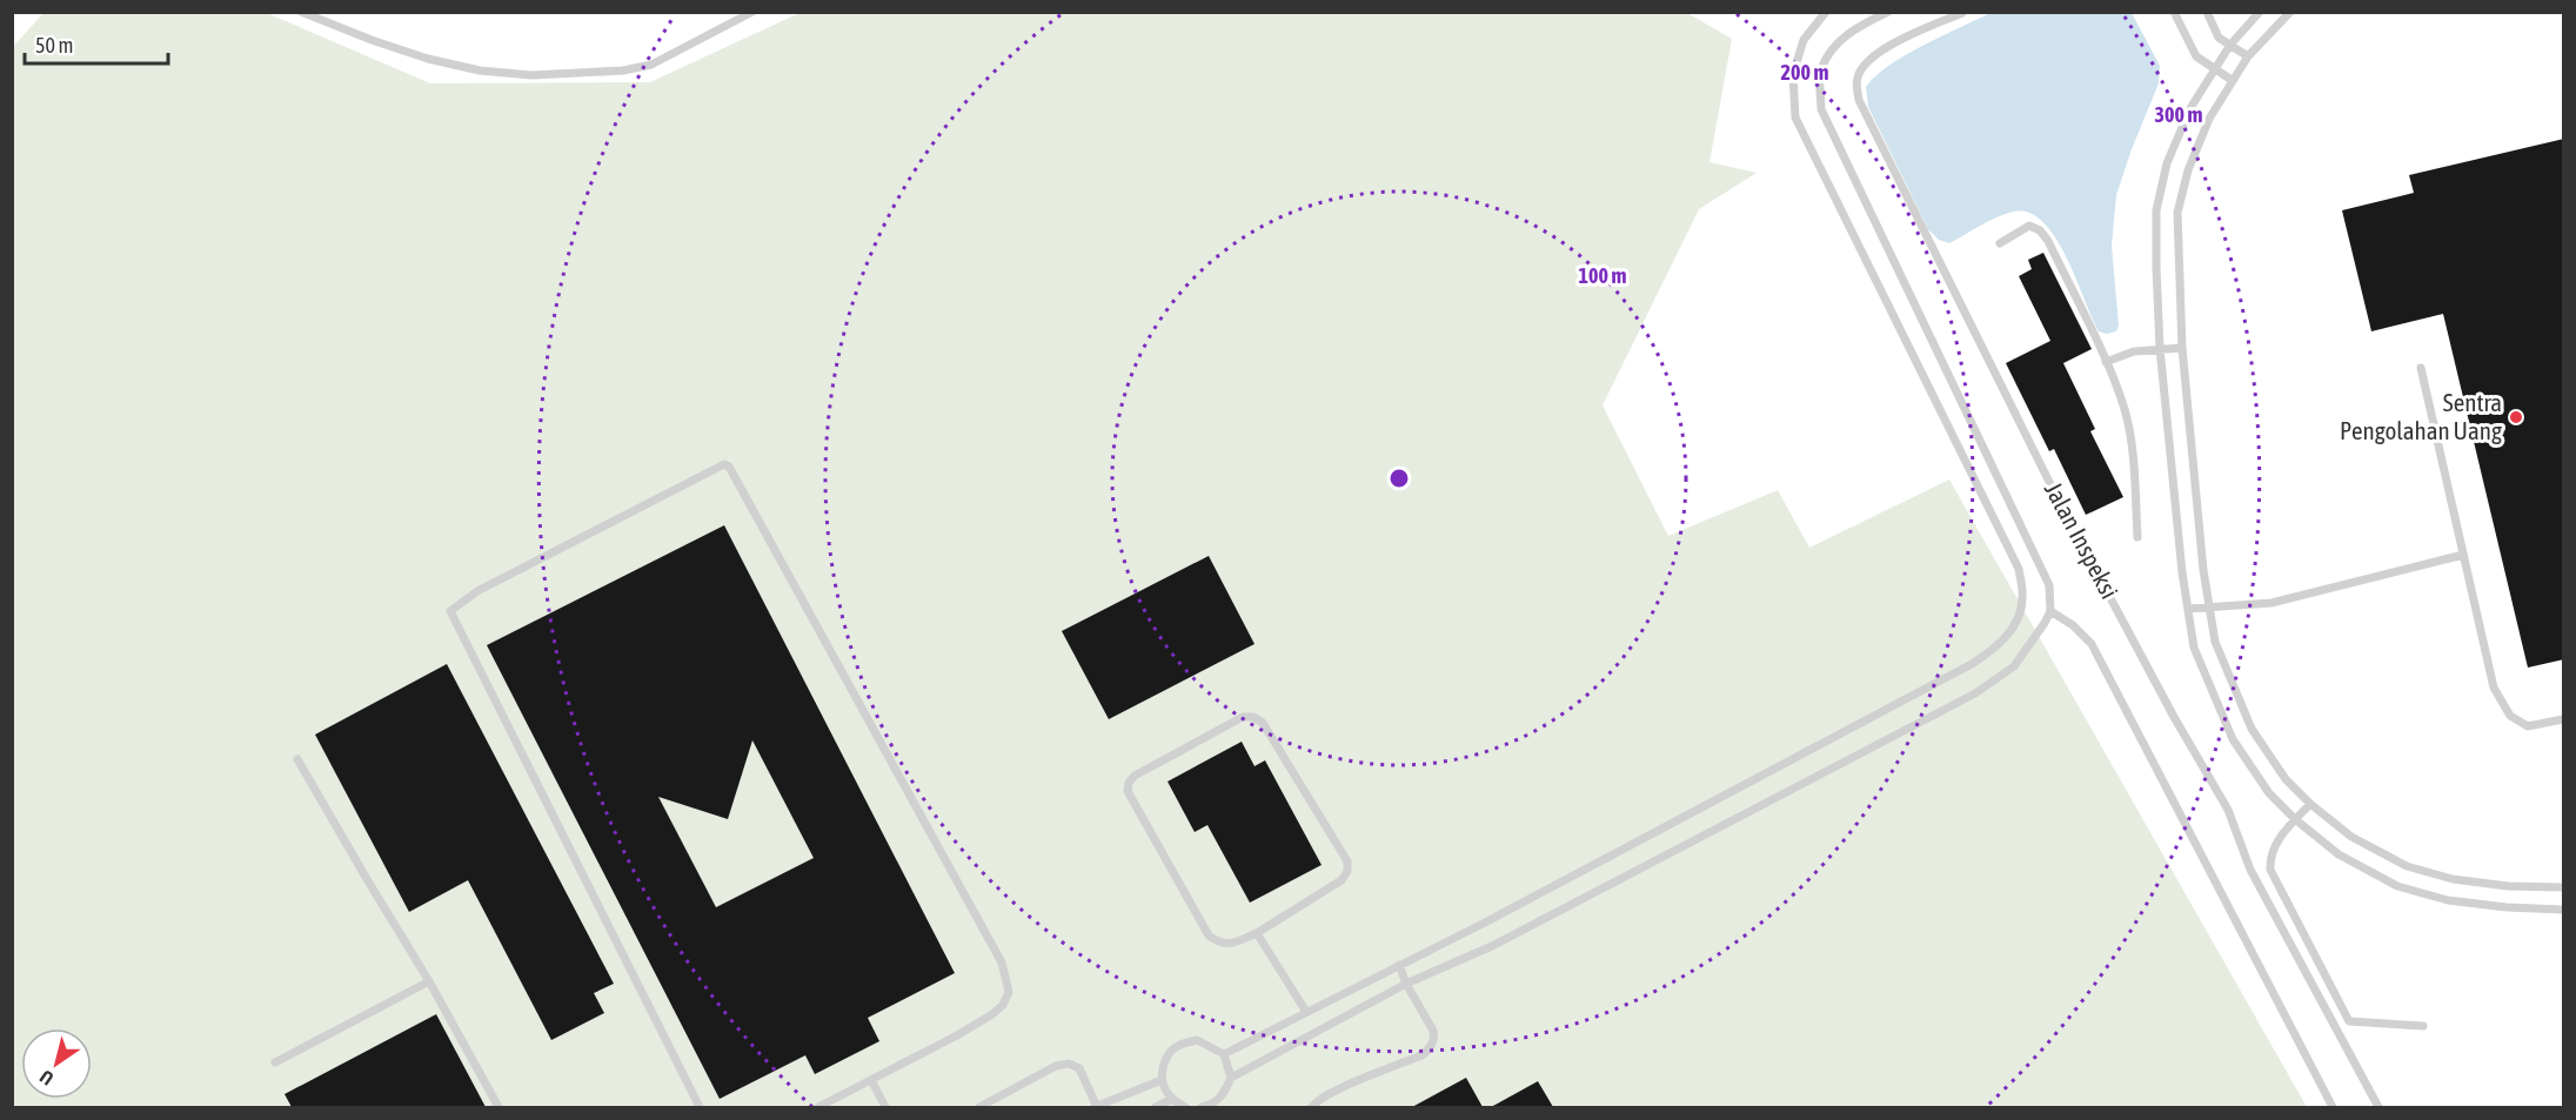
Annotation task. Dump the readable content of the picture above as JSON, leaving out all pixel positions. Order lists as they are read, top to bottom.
{
  "streets": {
    "lane": ["Jalan Inspeksi"]
  },
  "places": ["Sentra Pengolahan Uang"],
  "scale_bar": "50 m",
  "north": "bottom left",
  "rings": ["200 m", "300 m", "100 m"]
}
